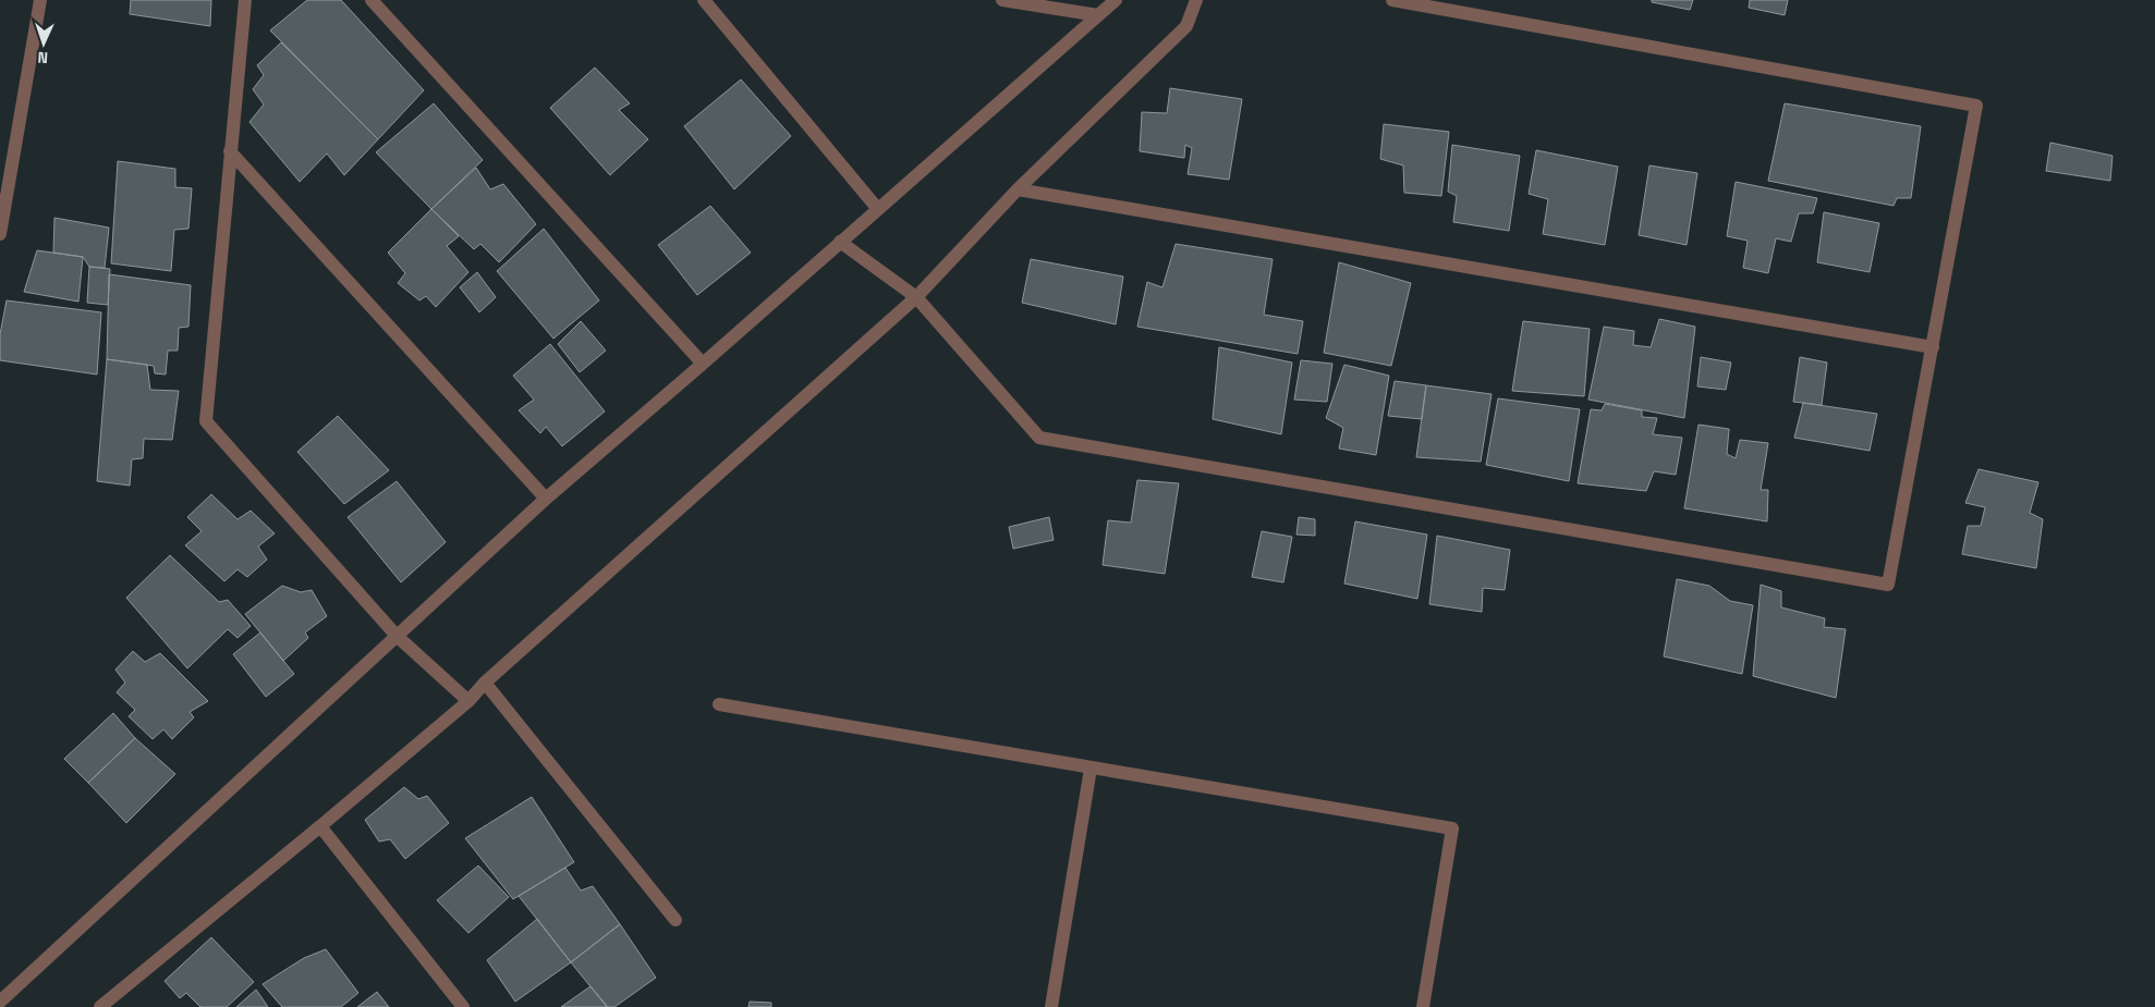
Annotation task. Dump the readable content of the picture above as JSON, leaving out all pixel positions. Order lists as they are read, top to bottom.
{
  "north": "bottom"
}
